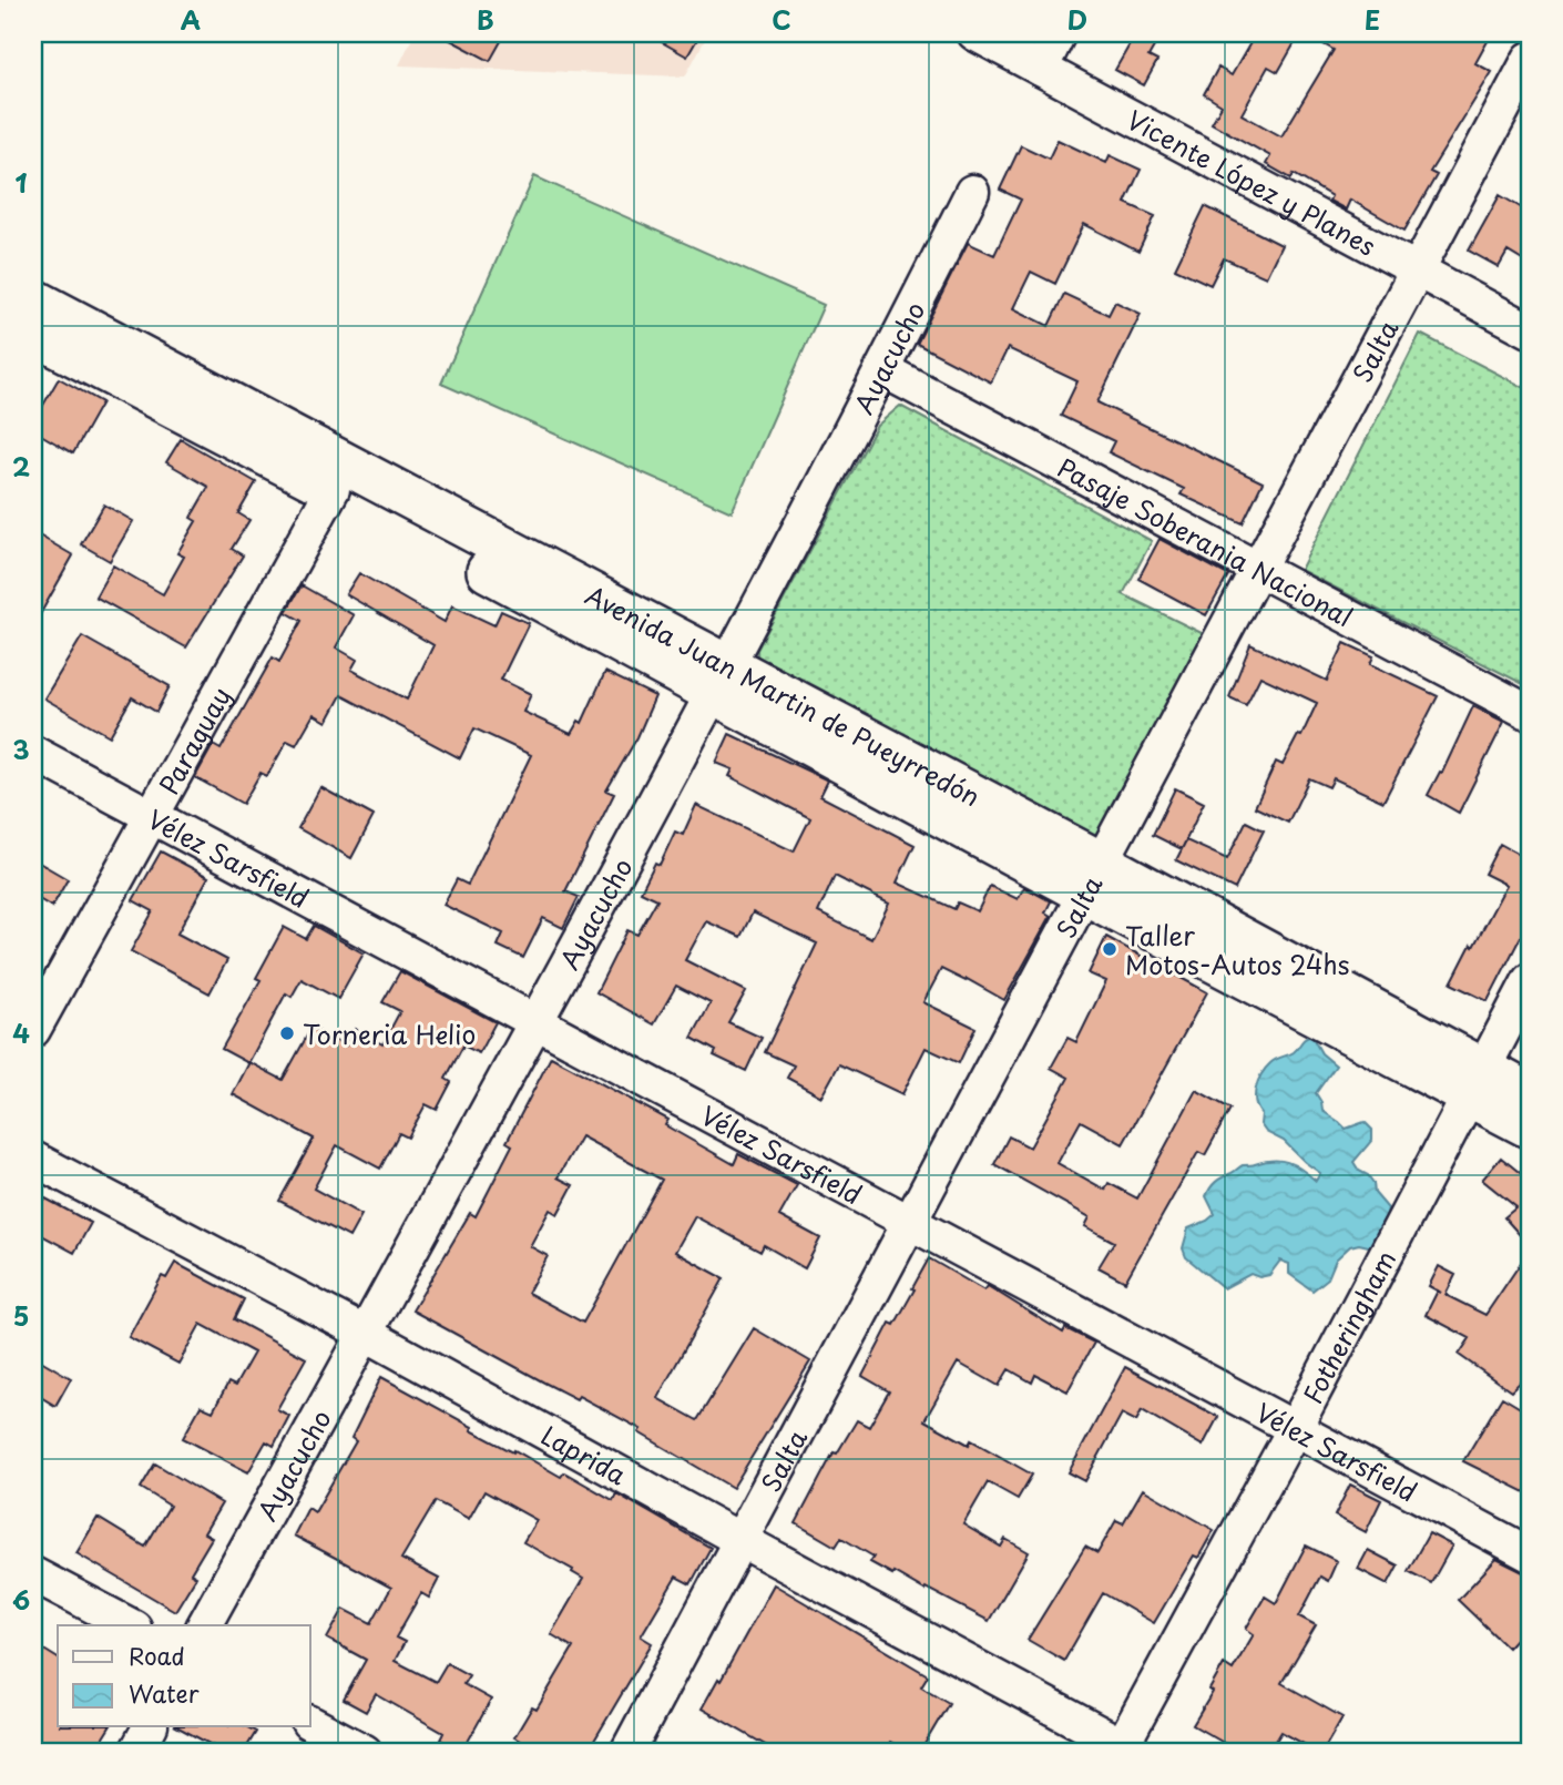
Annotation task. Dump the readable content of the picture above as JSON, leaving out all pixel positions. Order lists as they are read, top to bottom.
{
  "streets": {
    "main road": ["Avenida Juan Martin de Pueyrredón"],
    "street": [
      "Vicente López y Planes",
      "Salta",
      "Ayacucho",
      "Pasaje Soberania Nacional",
      "Paraguay",
      "Vélez Sarsfield",
      "Fotheringham",
      "Laprida"
    ]
  },
  "crossings": [
    ["Vicente López y Planes", "Salta"],
    ["Salta", "Pasaje Soberania Nacional"],
    ["Salta", "Avenida Juan Martin de Pueyrredón"],
    ["Salta", "Vélez Sarsfield"],
    ["Salta", "Laprida"],
    ["Ayacucho", "Pasaje Soberania Nacional"],
    ["Ayacucho", "Avenida Juan Martin de Pueyrredón"],
    ["Ayacucho", "Vélez Sarsfield"],
    ["Ayacucho", "Laprida"],
    ["Avenida Juan Martin de Pueyrredón", "Paraguay"],
    ["Avenida Juan Martin de Pueyrredón", "Fotheringham"],
    ["Paraguay", "Vélez Sarsfield"],
    ["Vélez Sarsfield", "Fotheringham"],
    ["Fotheringham", "Laprida"]
  ],
  "places": ["Taller Motos-Autos 24hs", "Torneria Helio"],
  "legend": ["Road", "Water"],
  "grid": {
    "columns": [
      "A",
      "B",
      "C",
      "D",
      "E"
    ],
    "rows": [
      "1",
      "2",
      "3",
      "4",
      "5",
      "6"
    ]
  }
}
